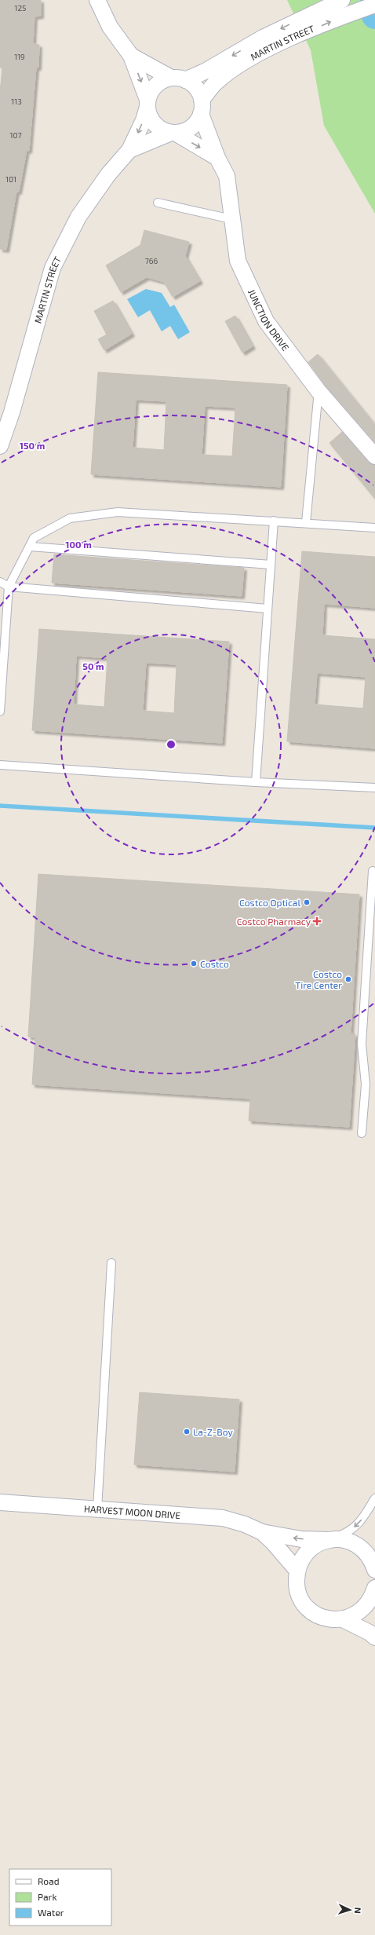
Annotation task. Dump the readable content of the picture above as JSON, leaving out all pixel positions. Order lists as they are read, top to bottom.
{
  "streets": {
    "street": ["MARTIN STREET", "JUNCTION DRIVE", "HARVEST MOON DRIVE"]
  },
  "crossings": [
    ["MARTIN STREET", "JUNCTION DRIVE"]
  ],
  "places": {
    "other": [
      "Costco Optical",
      "Costco",
      "Costco Tire Center",
      "La-Z-Boy"
    ],
    "health": ["Costco Pharmacy"]
  },
  "house_numbers": [
    "125",
    "119",
    "113",
    "107",
    "101",
    "766"
  ],
  "legend": ["Road", "Park", "Water"],
  "north": "right",
  "rings": ["150 m", "100 m", "50 m"]
}
